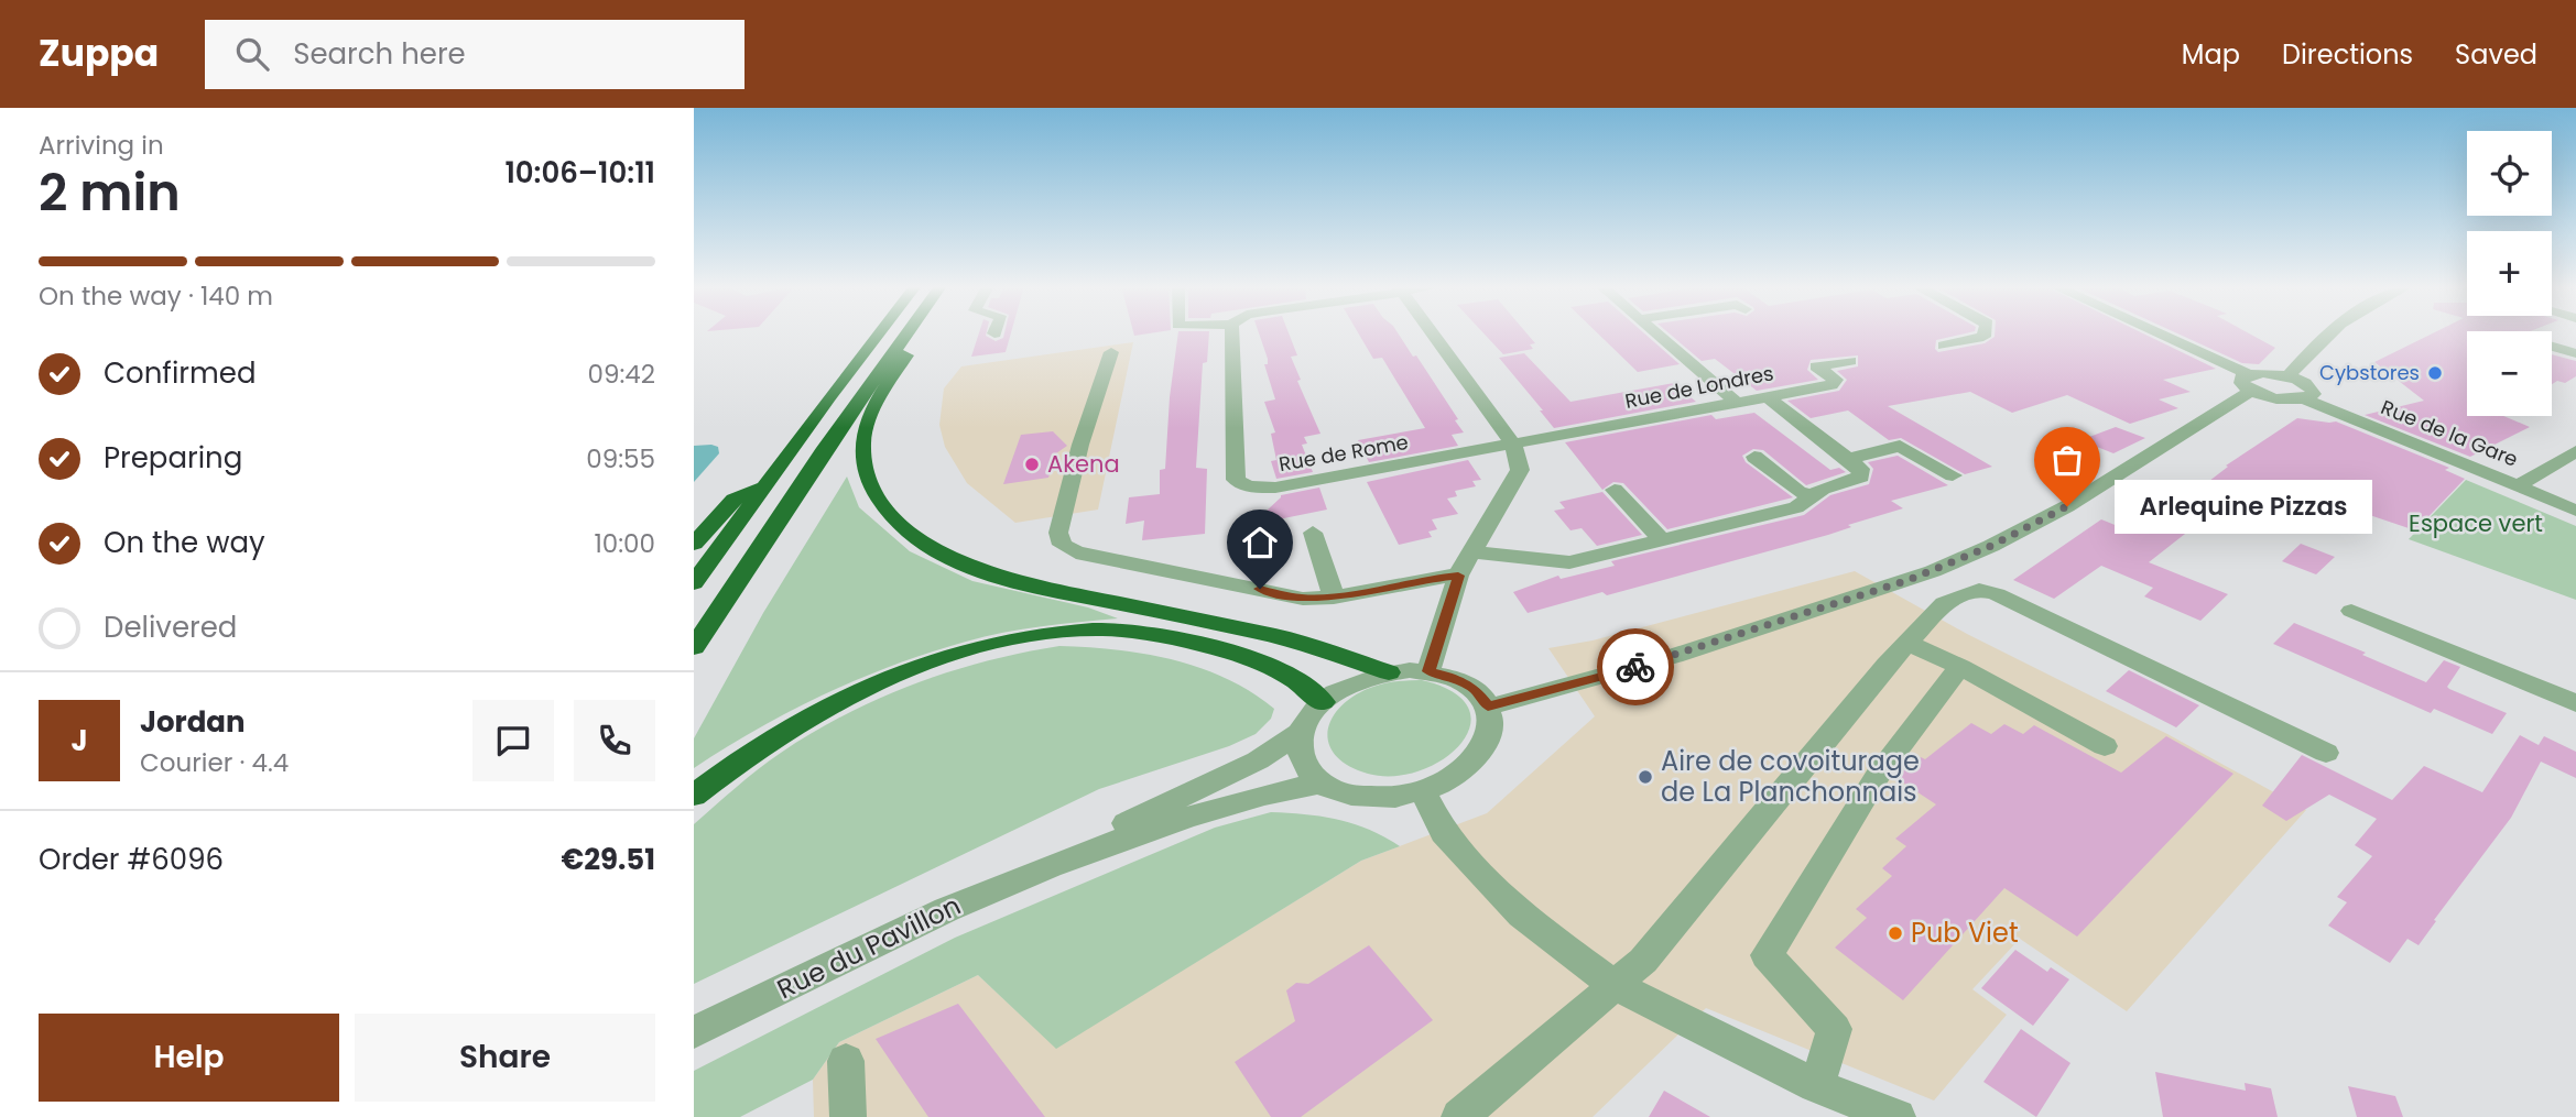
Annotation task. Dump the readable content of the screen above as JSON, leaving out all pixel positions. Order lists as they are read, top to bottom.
{
  "streets": {
    "street": [
      "Rue de Londres",
      "Rue de la Gare",
      "Rue de Rome",
      "Rue du Pavillon"
    ]
  },
  "crossings": [
    ["Rue de Londres", "Rue de Rome"]
  ],
  "parks": ["Espace vert"],
  "places": [
    "Cybstores",
    "Akena",
    "Arlequine Pizzas",
    "Aire de covoiturage de La Planchonnais",
    "Pub Viet"
  ],
  "page": {
    "header": "Zuppa",
    "search": "Search here",
    "nav": ["Map", "Directions", "Saved"],
    "heading": ["2 min", "Arriving in", "10:06–10:11"],
    "panel": [
      "Jordan",
      "Courier · 4.4",
      "Order #6096",
      "€29.51"
    ],
    "map_buttons": ["+", "−"],
    "bar": "On the way · 140 m",
    "list": [
      ["Confirmed", "09:42"],
      ["Preparing", "09:55"],
      ["On the way", "10:00"],
      "Delivered"
    ],
    "bubble": "Arlequine Pizzas",
    "round": "J",
    "buttons": ["Help", "Share"]
  }
}
